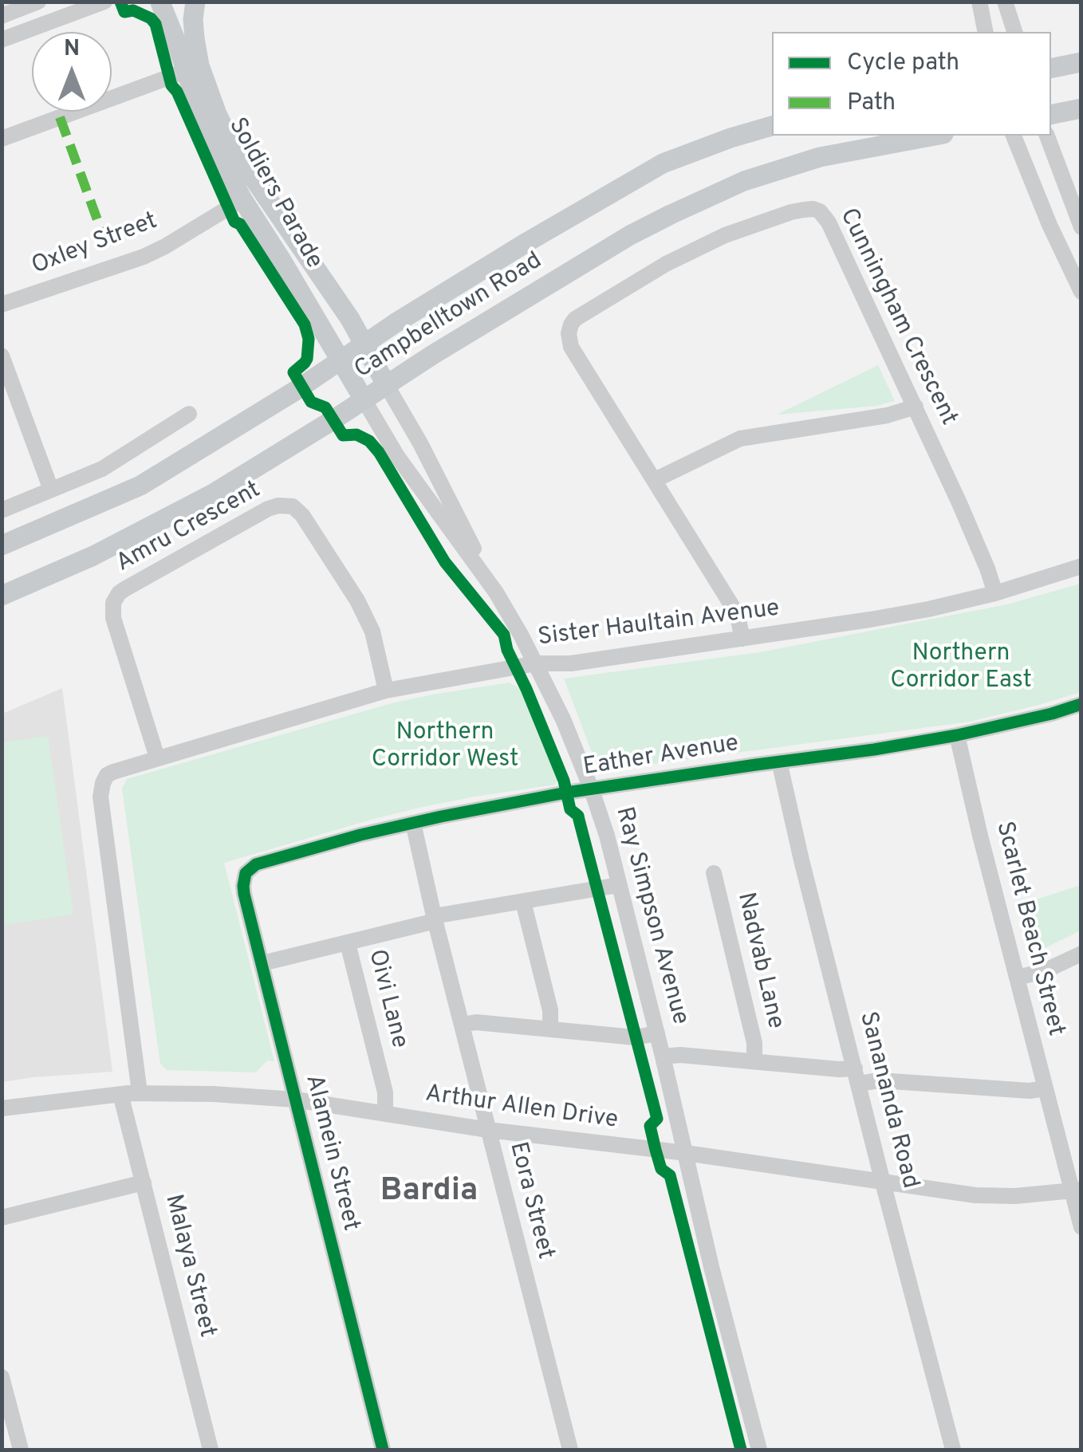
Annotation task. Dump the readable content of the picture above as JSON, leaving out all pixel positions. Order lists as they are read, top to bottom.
{
  "streets": {
    "main road": ["Soldiers Parade", "Campbelltown Road"],
    "street": [
      "Oxley Street",
      "Cunningham Crescent",
      "Amru Crescent",
      "Sister Haultain Avenue",
      "Eather Avenue",
      "Ray Simpson Avenue",
      "Scarlet Beach Street",
      "Nadvab Lane",
      "Oivi Lane",
      "Sanananda Road",
      "Arthur Allen Drive",
      "Alamein Street",
      "Eora Street",
      "Malaya Street"
    ]
  },
  "crossings": [
    ["Soldiers Parade", "Oxley Street"],
    ["Soldiers Parade", "Campbelltown Road"],
    ["Soldiers Parade", "Ray Simpson Avenue"],
    ["Campbelltown Road", "Ray Simpson Avenue"],
    ["Cunningham Crescent", "Sister Haultain Avenue"],
    ["Amru Crescent", "Sister Haultain Avenue"],
    ["Sister Haultain Avenue", "Ray Simpson Avenue"],
    ["Sister Haultain Avenue", "Arthur Allen Drive"],
    ["Eather Avenue", "Ray Simpson Avenue"],
    ["Eather Avenue", "Scarlet Beach Street"],
    ["Eather Avenue", "Sanananda Road"],
    ["Eather Avenue", "Alamein Street"],
    ["Eather Avenue", "Eora Street"],
    ["Ray Simpson Avenue", "Arthur Allen Drive"],
    ["Scarlet Beach Street", "Arthur Allen Drive"],
    ["Oivi Lane", "Arthur Allen Drive"],
    ["Sanananda Road", "Arthur Allen Drive"],
    ["Arthur Allen Drive", "Alamein Street"],
    ["Arthur Allen Drive", "Eora Street"],
    ["Arthur Allen Drive", "Malaya Street"]
  ],
  "districts": ["Bardia"],
  "parks": ["Northern Corridor East", "Northern Corridor West"],
  "legend": ["Cycle path", "Path"],
  "north": "top"
}
